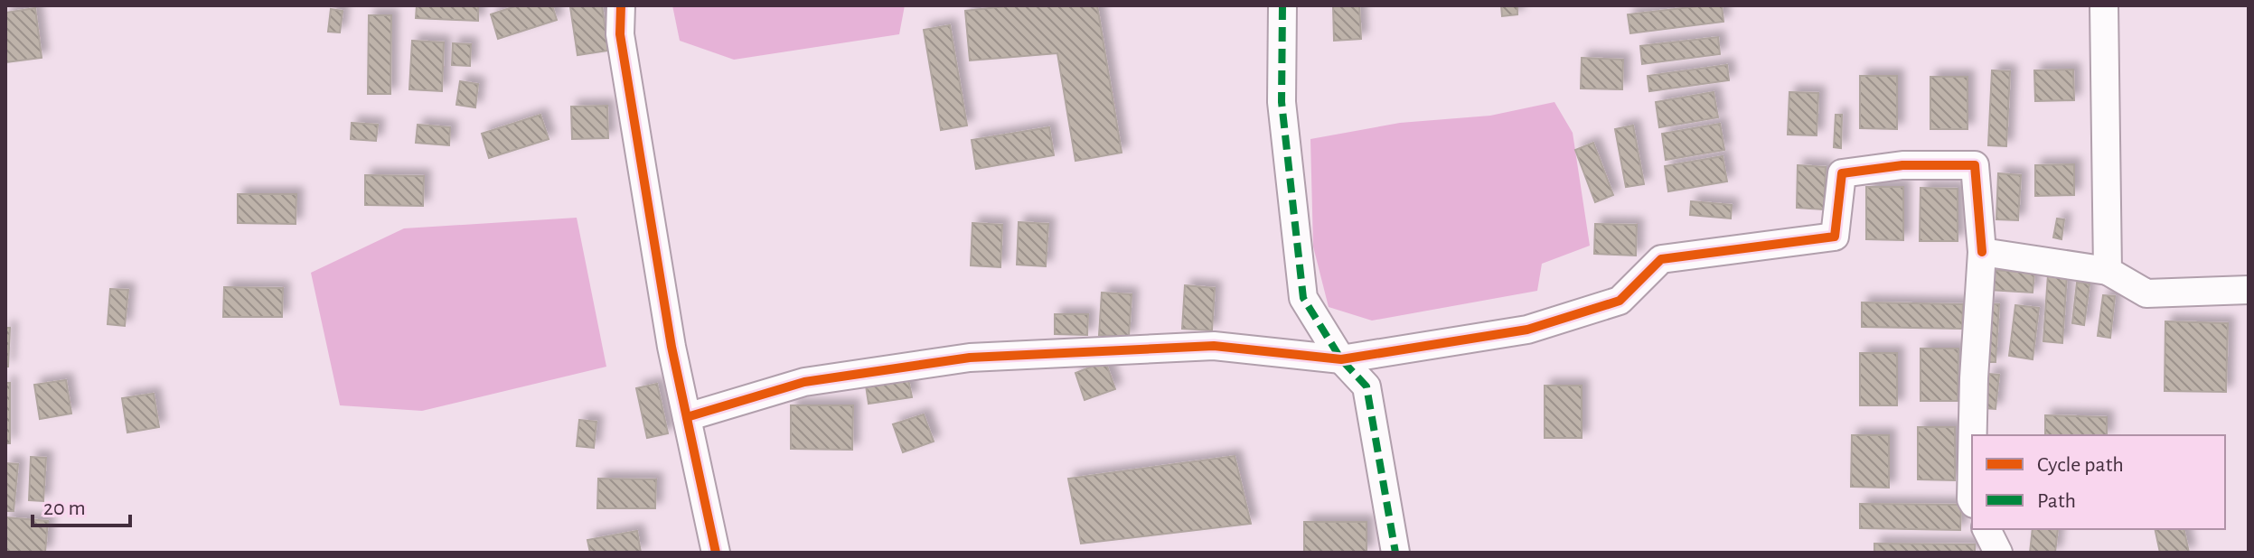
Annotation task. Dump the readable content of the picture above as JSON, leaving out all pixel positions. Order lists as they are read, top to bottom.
{
  "legend": ["Cycle path", "Path"],
  "scale_bar": "20 m"
}
